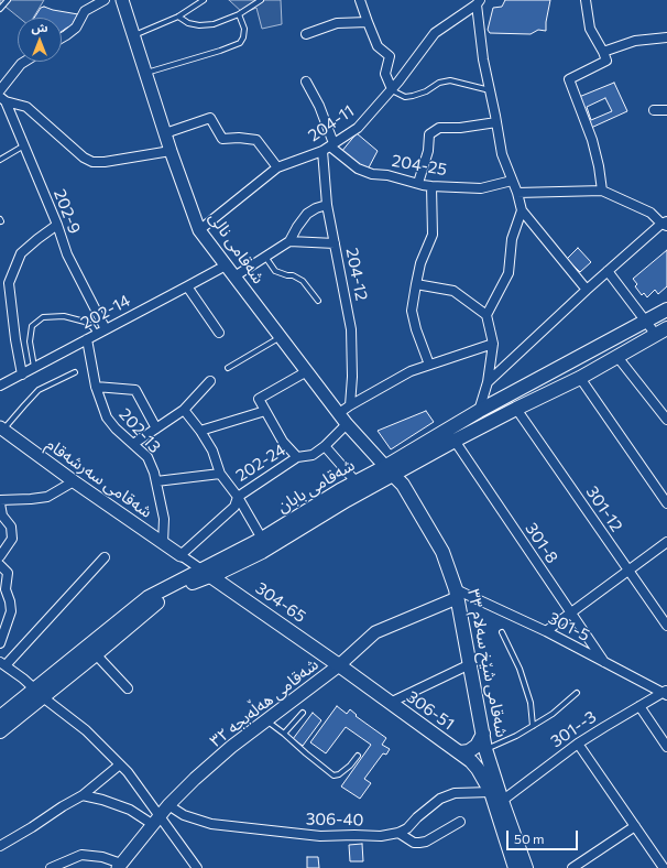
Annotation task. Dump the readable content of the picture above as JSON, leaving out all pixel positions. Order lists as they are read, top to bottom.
{
  "streets": {
    "main road": [
      "شەقامی بابان",
      "304-65",
      "شەقامی شێخ سەلام ٣٣",
      "306-51"
    ],
    "street": [
      "204-11",
      "204-25",
      "202-9",
      "شەقامی نالی",
      "204-12",
      "202-14",
      "202-13",
      "202-24",
      "شەقامی سەرشەقام",
      "301-12",
      "301-8",
      "301-5",
      "شەقامی هەڵەبجە ٣٢",
      "301--3",
      "306-40"
    ]
  },
  "crossings": [
    ["204-11", "204-25"],
    ["204-11", "شەقامی نالی"],
    ["204-11", "204-12"],
    ["204-25", "204-12"],
    ["202-9", "202-14"],
    ["شەقامی نالی", "202-14"],
    ["شەقامی نالی", "202-24"],
    ["شەقامی نالی", "شەقامی بابان"],
    ["شەقامی نالی", "شەقامی شێخ سەلام ٣٣"],
    ["202-14", "202-13"],
    ["202-13", "شەقامی سەرشەقام"],
    ["202-24", "شەقامی سەرشەقام"],
    ["شەقامی بابان", "304-65"],
    ["شەقامی بابان", "شەقامی شێخ سەلام ٣٣"],
    ["301-8", "301-5"],
    ["304-65", "شەقامی هەڵەبجە ٣٢"],
    ["304-65", "306-51"],
    ["301-5", "شەقامی شێخ سەلام ٣٣"],
    ["301-5", "شەقامی هەڵەبجە ٣٢"],
    ["301-5", "301--3"],
    ["شەقامی شێخ سەلام ٣٣", "شەقامی هەڵەبجە ٣٢"],
    ["شەقامی شێخ سەلام ٣٣", "306-51"],
    ["شەقامی شێخ سەلام ٣٣", "301--3"],
    ["شەقامی هەڵەبجە ٣٢", "306-51"],
    ["شەقامی هەڵەبجە ٣٢", "306-40"],
    ["306-51", "301--3"]
  ],
  "scale_bar": "50 m",
  "north": "top"
}
